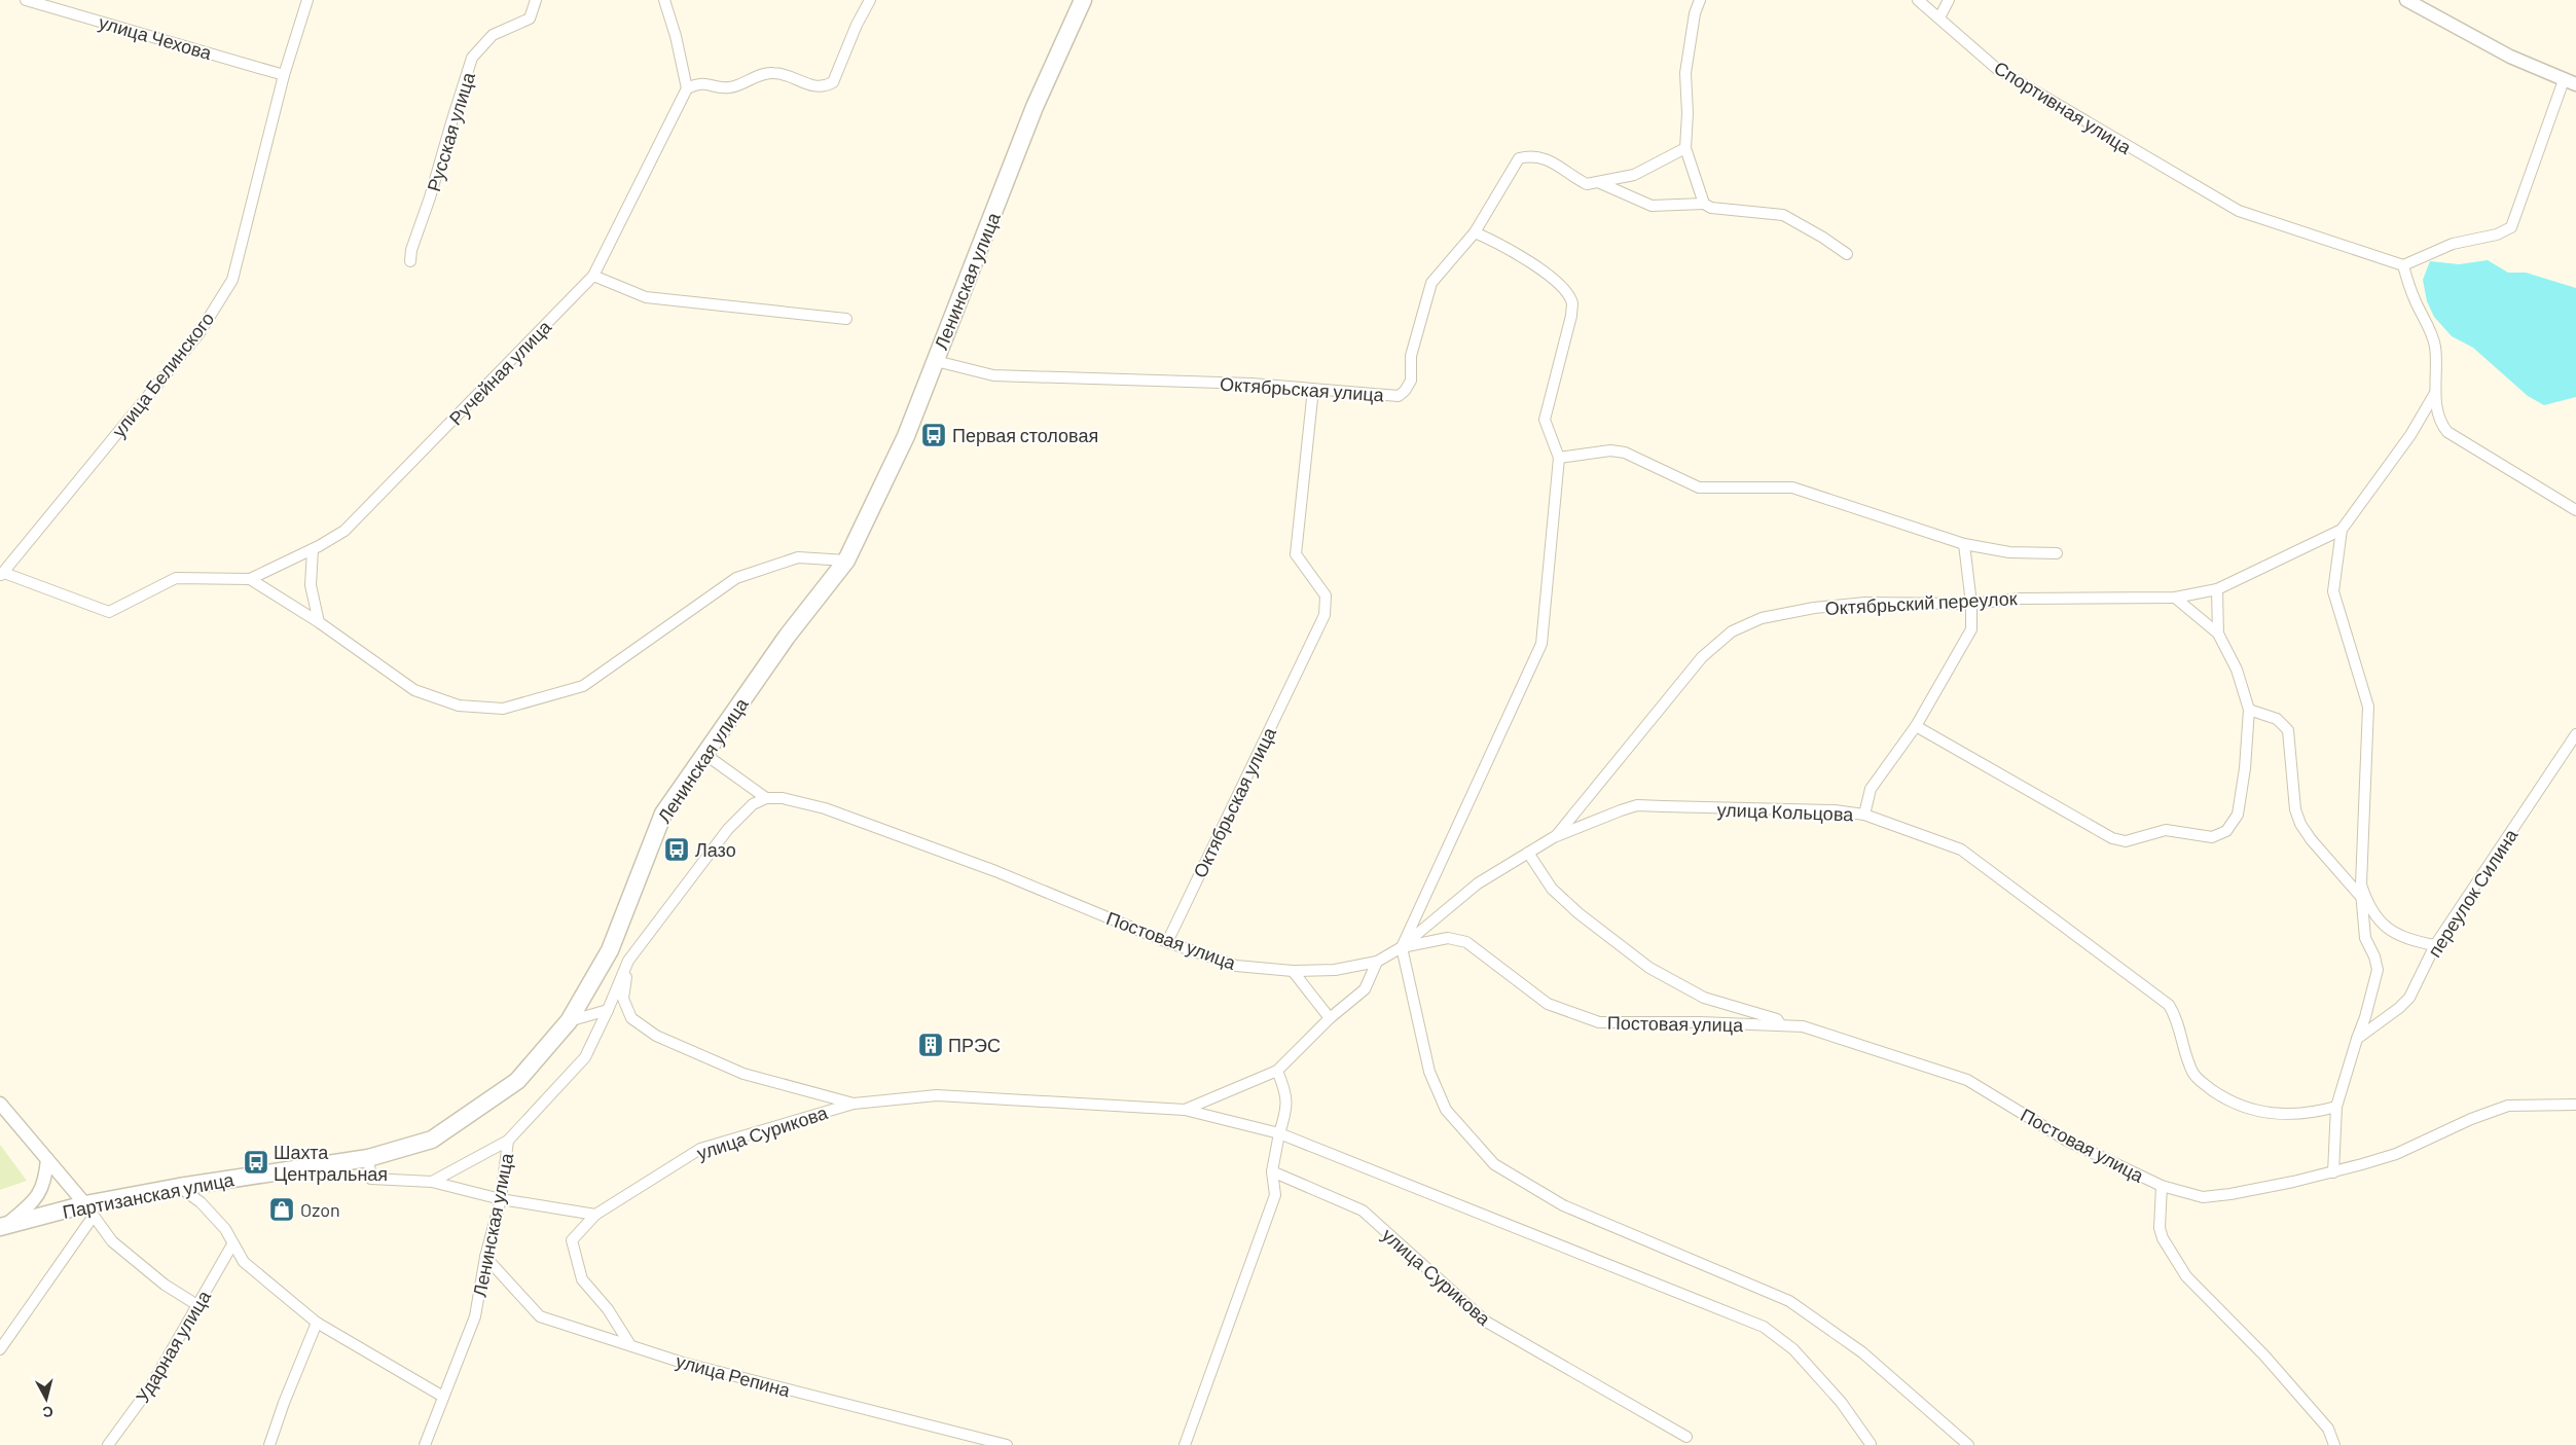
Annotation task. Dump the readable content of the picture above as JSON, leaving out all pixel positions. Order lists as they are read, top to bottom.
{
  "streets": {
    "main road": ["Ленинская улица", "Партизанская улица"],
    "street": [
      "улица Чехова",
      "Спортивная улица",
      "Русская улица",
      "Ручейная улица",
      "улица Белинского",
      "Октябрьская улица",
      "Октябрьский переулок",
      "улица Кольцова",
      "переулок Силина",
      "Постовая улица",
      "улица Сурикова",
      "Ударная улица",
      "улица Репина"
    ]
  },
  "crossings": [
    ["улица Чехова", "улица Белинского"],
    ["Ленинская улица", "Октябрьская улица"],
    ["Ленинская улица", "улица Сурикова"],
    ["Ленинская улица", "Партизанская улица"],
    ["Ленинская улица", "улица Репина"],
    ["Ручейная улица", "улица Белинского"],
    ["Октябрьская улица", "Постовая улица"],
    ["Октябрьский переулок", "улица Кольцова"],
    ["улица Кольцова", "Постовая улица"],
    ["улица Сурикова", "улица Репина"]
  ],
  "places": {
    "bus stop": ["Первая столовая", "Лазо", "Шахта Центральная"],
    "building": ["ПРЭС"],
    "shop": ["Ozon"]
  },
  "north": "bottom"
}
